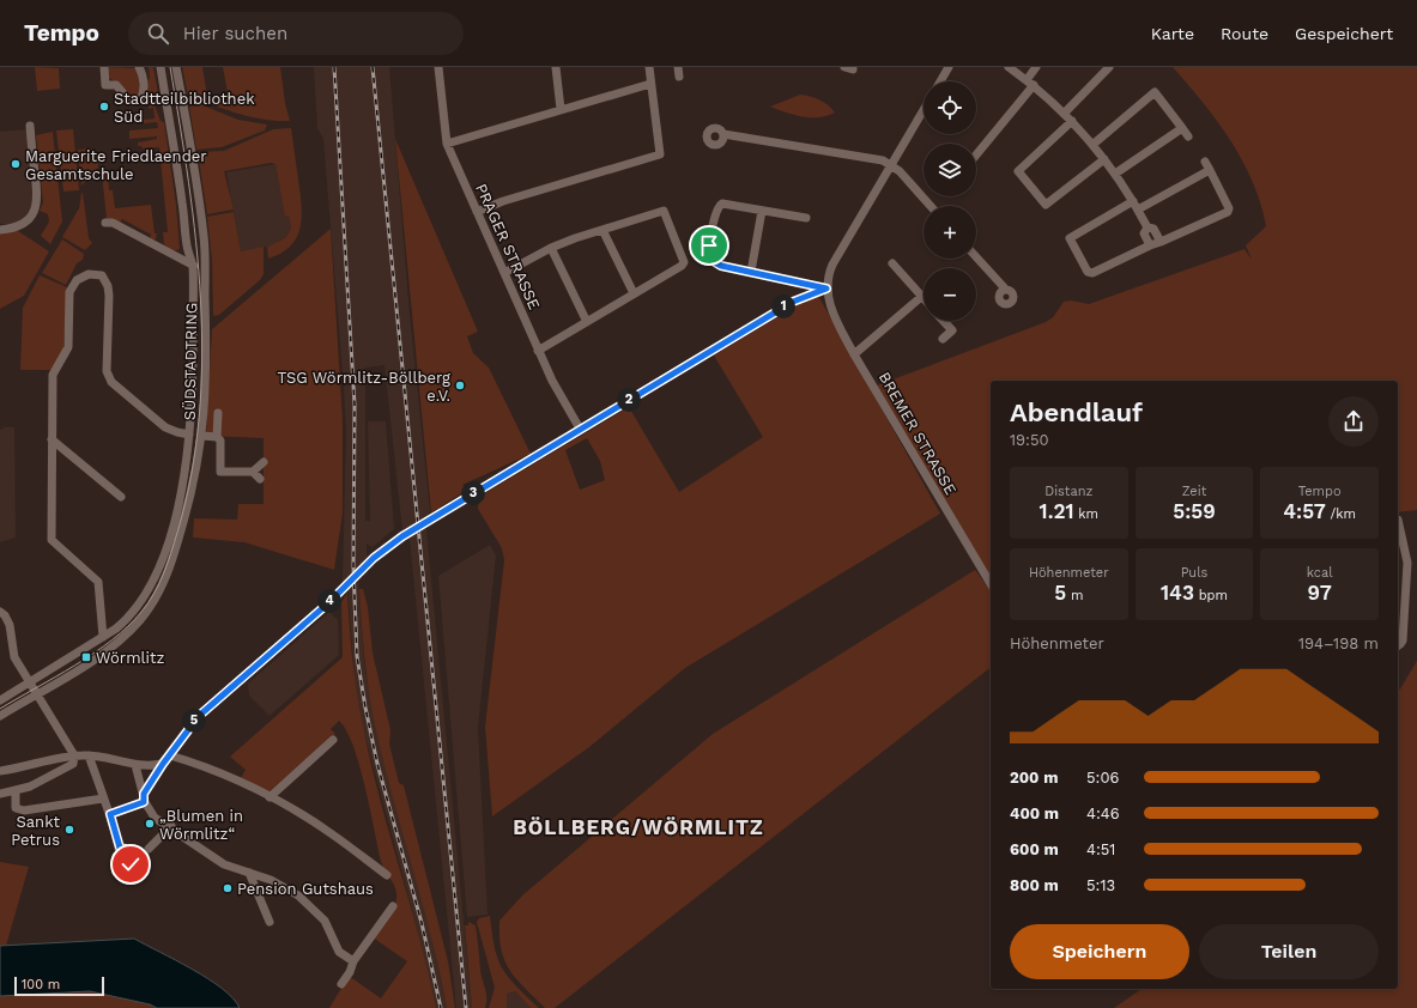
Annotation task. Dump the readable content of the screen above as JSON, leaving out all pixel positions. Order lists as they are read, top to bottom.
{
  "streets": {
    "street": ["PRAGER STRASSE", "SÜDSTADTRING", "BREMER STRASSE"]
  },
  "districts": ["BÖLLBERG/WÖRMLITZ"],
  "places": {
    "other": [
      "Stadtteilbibliothek Süd",
      "Marguerite Friedlaender Gesamtschule",
      "TSG Wörmlitz-Böllberg e.V.",
      "„Blumen in Wörmlitz“",
      "Sankt Petrus",
      "Pension Gutshaus"
    ],
    "transit": ["Wörmlitz"]
  },
  "scale_bar": "100 m",
  "page": {
    "header": "Tempo",
    "search": "Hier suchen",
    "nav": ["Karte", "Route", "Gespeichert"],
    "map_buttons": ["+", "−"],
    "pins": [
      "1",
      "2",
      "3",
      "4",
      "5"
    ],
    "heading": ["Abendlauf", "19:50"],
    "stats": [
      ["Distanz", "1.21 km"],
      ["Zeit", "5:59"],
      ["Tempo", "4:57 /km"],
      ["Höhenmeter", "5 m"],
      ["Puls", "143 bpm"],
      ["kcal", "97"]
    ],
    "chart": ["Höhenmeter", "194–198 m"],
    "list": [
      {
        "name": "200 m",
        "note": "5:06"
      },
      {
        "name": "400 m",
        "note": "4:46"
      },
      {
        "name": "600 m",
        "note": "4:51"
      },
      {
        "name": "800 m",
        "note": "5:13"
      }
    ],
    "buttons": ["Speichern", "Teilen"],
    "scale": "100 m"
  }
}
